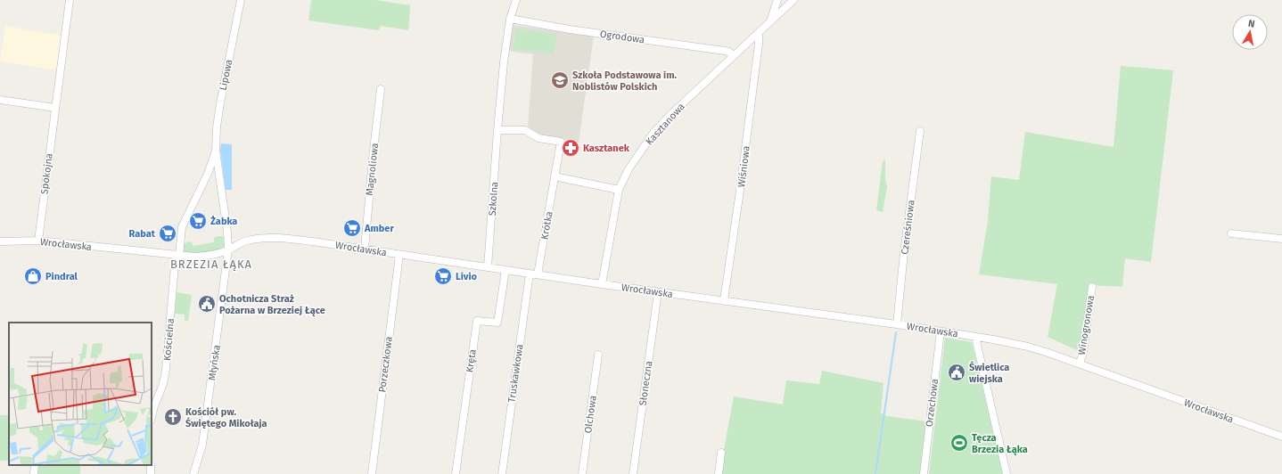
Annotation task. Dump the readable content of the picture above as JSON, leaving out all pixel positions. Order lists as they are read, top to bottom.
{
  "streets": {
    "street": [
      "Ogrodowa",
      "Lipowa",
      "Kasztanowa",
      "Wiśniowa",
      "Magnoliowa",
      "Spokojna",
      "Szkolna",
      "Krótka",
      "Czereśniowa",
      "Wrocławska",
      "Winogronowa",
      "Kościelna",
      "Kręta",
      "Młyńska",
      "Porzeczkowa",
      "Truskawkowa",
      "Słoneczna",
      "Orzechowa",
      "Olchowa"
    ]
  },
  "crossings": [
    ["Ogrodowa", "Kasztanowa"],
    ["Ogrodowa", "Szkolna"],
    ["Lipowa", "Wrocławska"],
    ["Lipowa", "Kościelna"],
    ["Lipowa", "Młyńska"],
    ["Kasztanowa", "Wiśniowa"],
    ["Kasztanowa", "Wrocławska"],
    ["Wiśniowa", "Wrocławska"],
    ["Magnoliowa", "Wrocławska"],
    ["Spokojna", "Wrocławska"],
    ["Szkolna", "Krótka"],
    ["Szkolna", "Wrocławska"],
    ["Krótka", "Wrocławska"],
    ["Czereśniowa", "Wrocławska"],
    ["Wrocławska", "Winogronowa"],
    ["Wrocławska", "Kościelna"],
    ["Wrocławska", "Kręta"],
    ["Wrocławska", "Młyńska"],
    ["Wrocławska", "Porzeczkowa"],
    ["Wrocławska", "Truskawkowa"],
    ["Wrocławska", "Słoneczna"],
    ["Wrocławska", "Orzechowa"]
  ],
  "districts": ["BRZEZIA ŁĄKA"],
  "places": {
    "school or university": ["Szkoła Podstawowa im. Noblistów Polskich"],
    "pharmacy": ["Kasztanek"],
    "supermarket": [
      "Żabka",
      "Amber",
      "Rabat",
      "Livio"
    ],
    "shop": ["Pindral"],
    "public building": ["Ochotnicza Straż Pożarna w Brzeziej Łące", "Świetlica wiejska"],
    "church": ["Kościół pw. Świętego Mikołaja"],
    "sports": ["Tęcza Brzezia Łąka"]
  },
  "north": "top"
}
